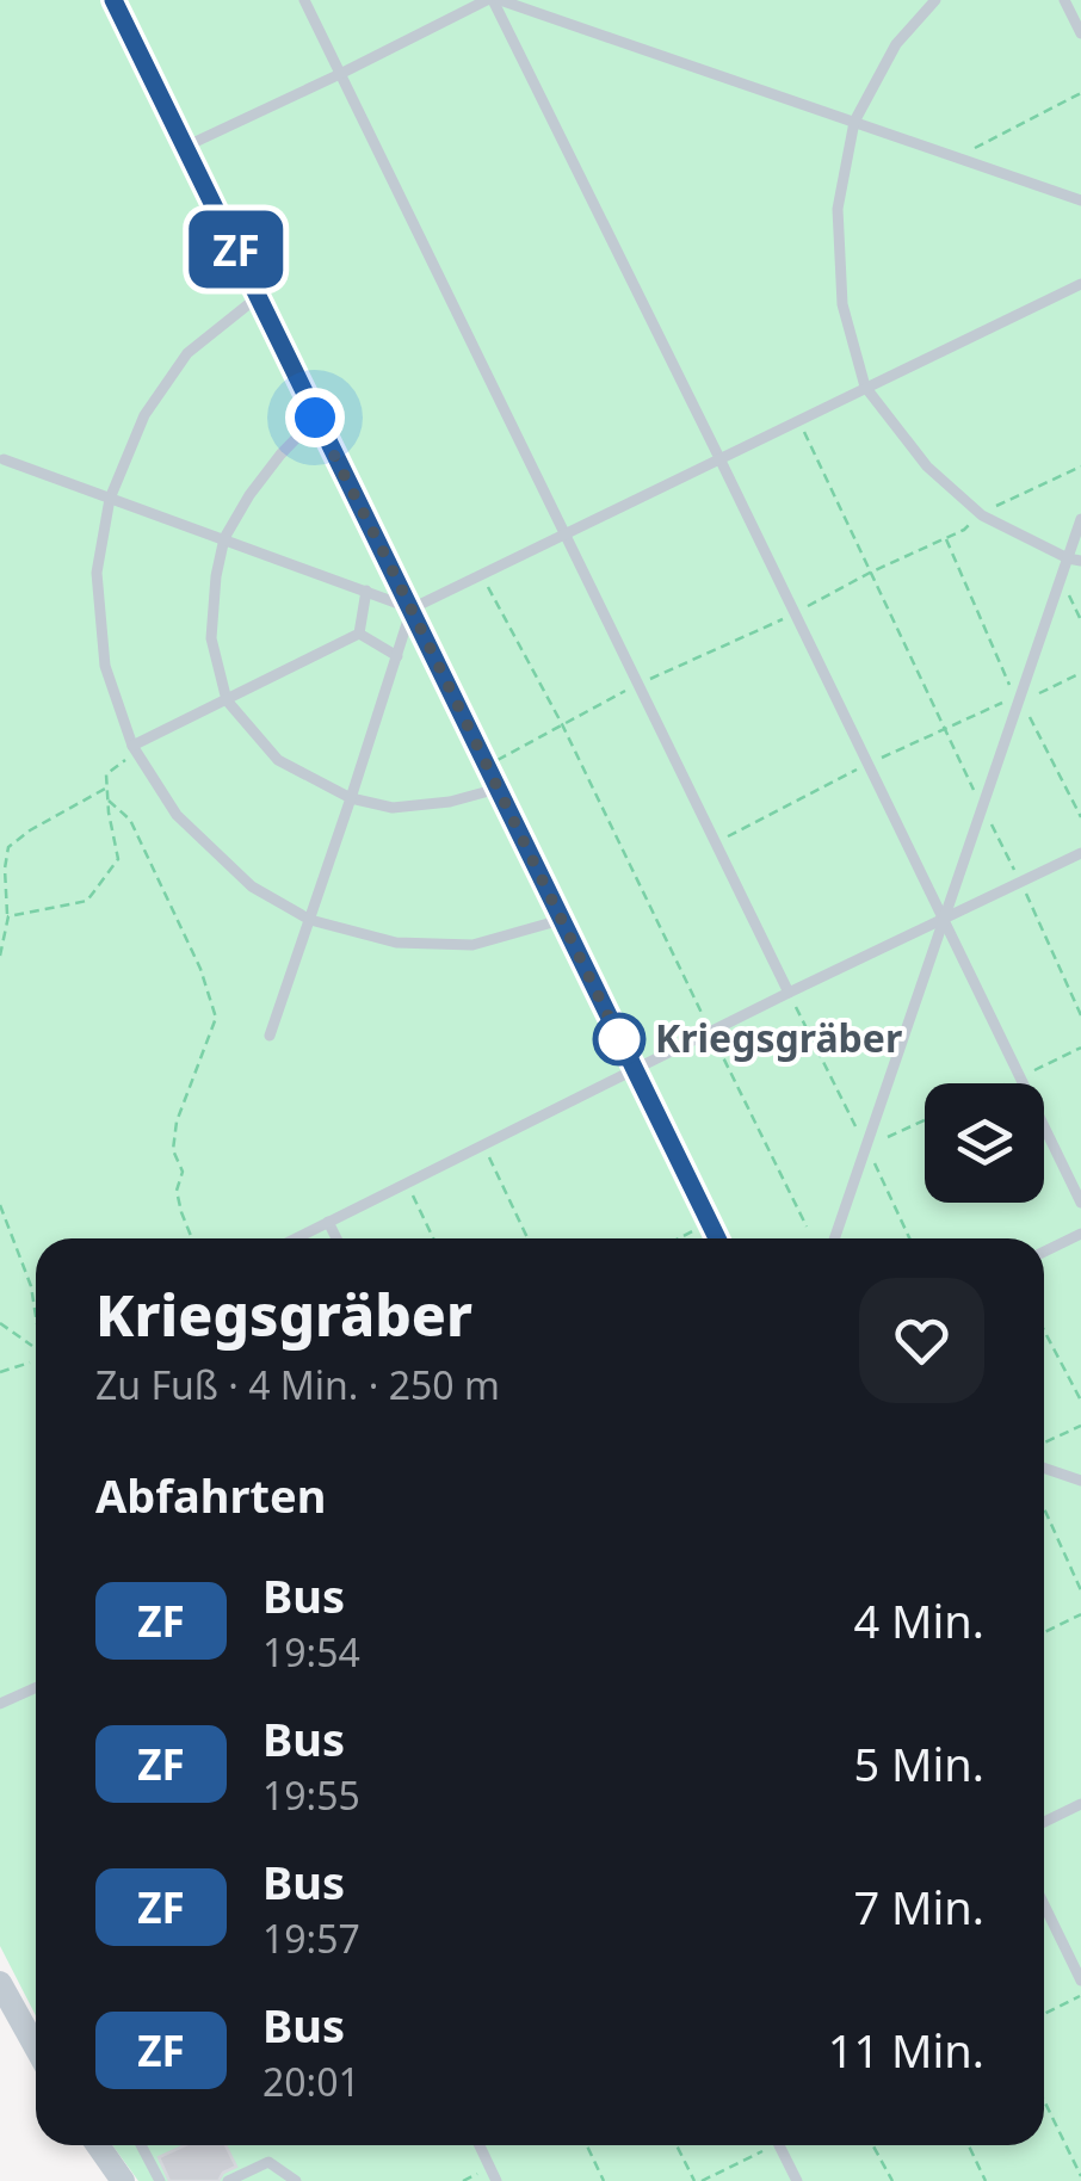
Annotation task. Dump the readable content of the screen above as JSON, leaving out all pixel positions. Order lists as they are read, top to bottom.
{
  "places": ["Kriegsgräber"],
  "lines": ["bus line ZF"],
  "page": {
    "on_map": "ZF",
    "heading": [
      ["Kriegsgräber", "Zu Fuß · 4 Min. · 250 m"],
      "Abfahrten"
    ],
    "list": [
      {
        "mark": "ZF",
        "name": "Bus",
        "note": "19:54",
        "value": "4 Min."
      },
      {
        "mark": "ZF",
        "name": "Bus",
        "note": "19:55",
        "value": "5 Min."
      },
      {
        "mark": "ZF",
        "name": "Bus",
        "note": "19:57",
        "value": "7 Min."
      },
      {
        "mark": "ZF",
        "name": "Bus",
        "note": "20:01",
        "value": "11 Min."
      }
    ]
  }
}
